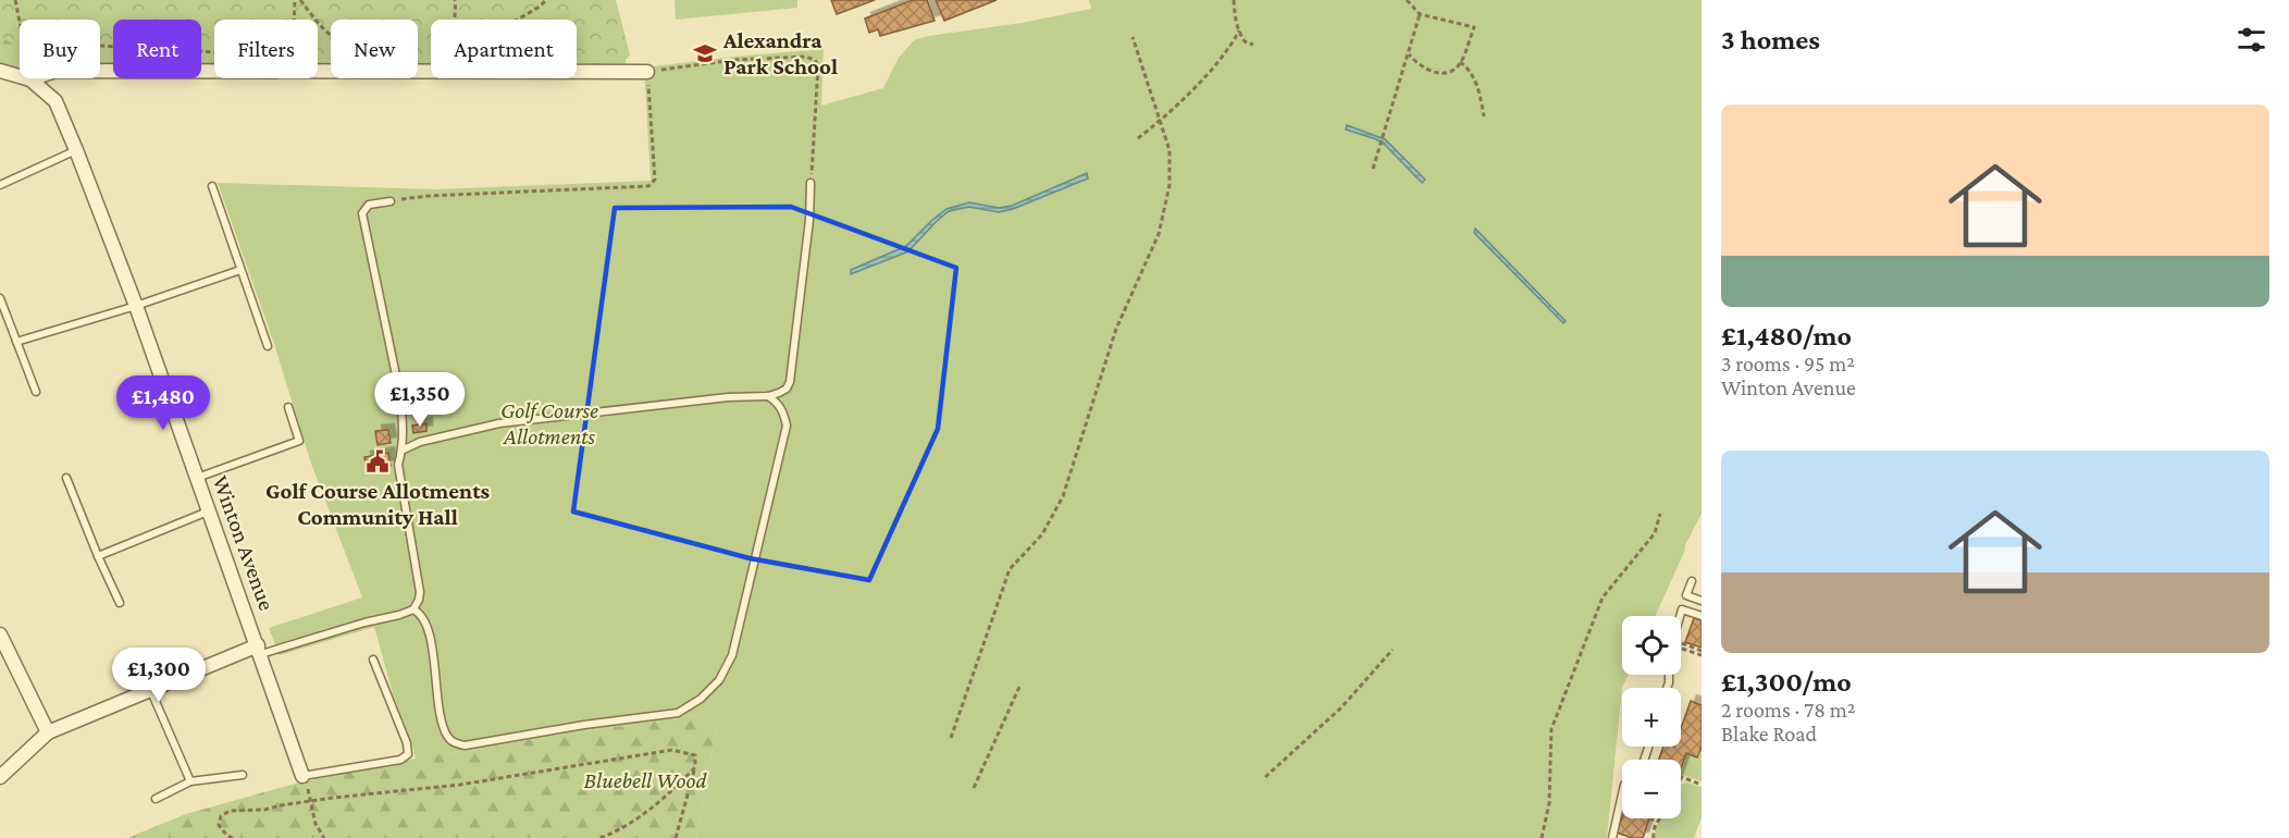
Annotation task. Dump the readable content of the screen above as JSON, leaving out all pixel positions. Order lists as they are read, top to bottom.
{
  "streets": {
    "street": ["Winton Avenue"]
  },
  "parks": ["Golf Course Allotments", "Bluebell Wood"],
  "places": {
    "school or university": ["Alexandra Park School"],
    "public building": ["Golf Course Allotments Community Hall"]
  },
  "page": {
    "heading": "3 homes",
    "chip": [
      "Buy",
      "Rent",
      "Filters",
      "New",
      "Apartment"
    ],
    "list": [
      {
        "name": "£1,480/mo",
        "note": "3 rooms · 95 m² · Winton Avenue"
      },
      {
        "name": "£1,300/mo",
        "note": "2 rooms · 78 m² · Blake Road"
      }
    ],
    "price": ["£1,350", "£1,480", "£1,300"],
    "map_buttons": ["+", "−"]
  }
}
